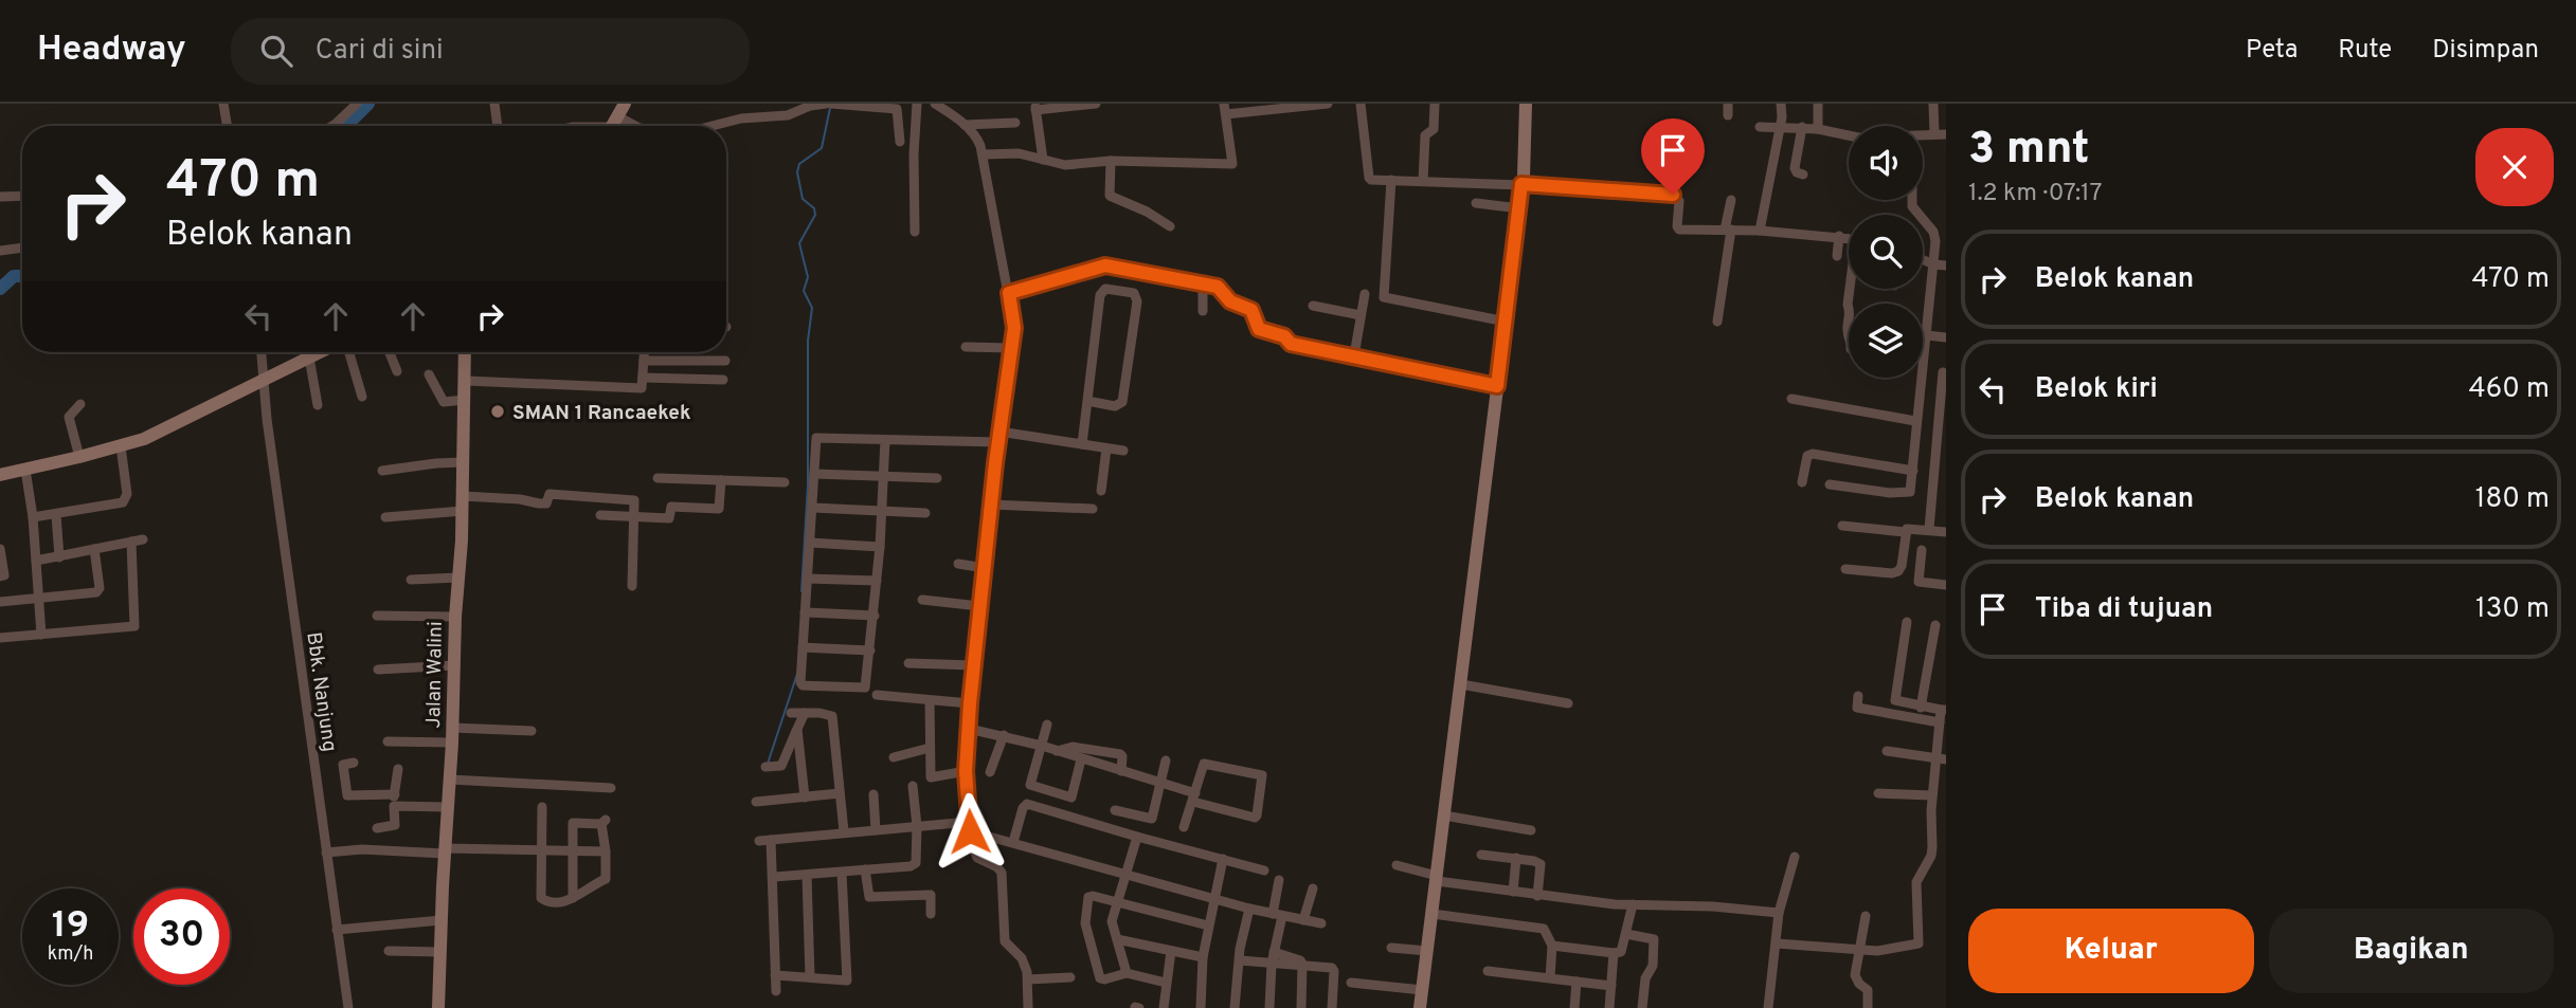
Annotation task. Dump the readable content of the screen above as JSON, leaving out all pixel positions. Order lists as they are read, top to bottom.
{
  "streets": {
    "street": ["Jalan Walini", "Bbk. Nanjung"]
  },
  "places": ["SMAN 1 Rancaekek"],
  "page": {
    "header": "Headway",
    "search": "Cari di sini",
    "nav": ["Peta", "Rute", "Disimpan"],
    "heading": ["3 mnt", "1.2 km · 07:17"],
    "turn": ["470 m", "Belok kanan"],
    "list": [
      {
        "name": "Belok kanan",
        "value": "470 m"
      },
      {
        "name": "Belok kiri",
        "value": "460 m"
      },
      {
        "name": "Belok kanan",
        "value": "180 m"
      },
      {
        "name": "Tiba di tujuan",
        "value": "130 m"
      }
    ],
    "speed": "19 km/h",
    "limit": "30",
    "buttons": ["Keluar", "Bagikan"]
  }
}
